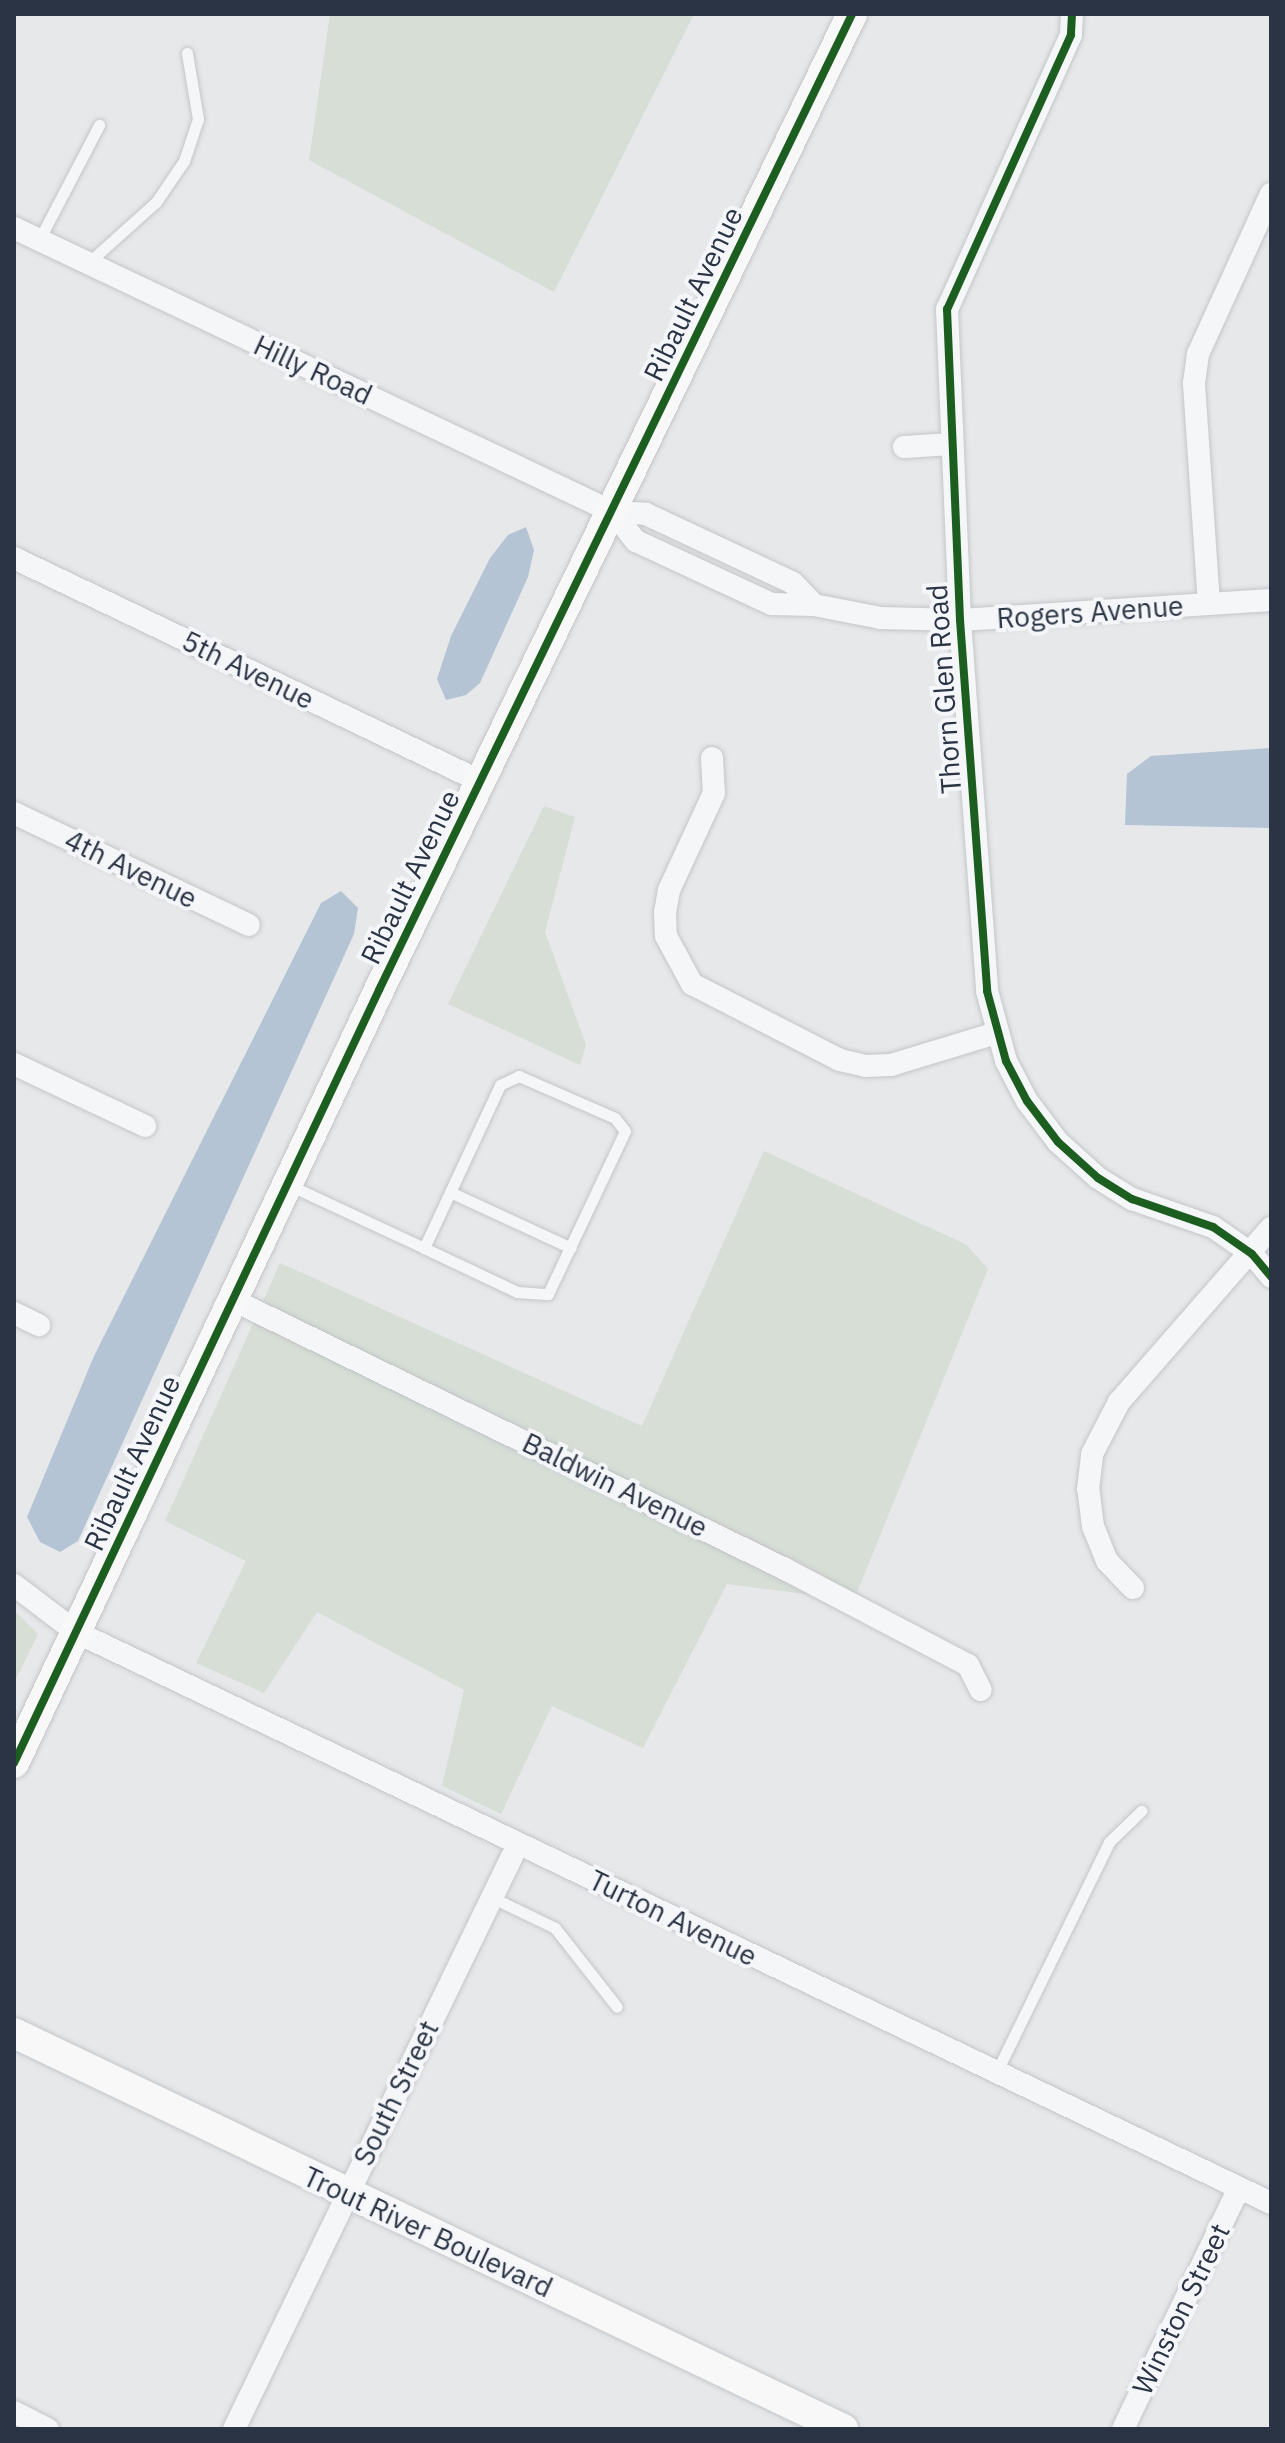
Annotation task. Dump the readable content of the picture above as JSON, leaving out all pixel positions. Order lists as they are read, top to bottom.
{
  "streets": {
    "street": [
      "Ribault Avenue",
      "Hilly Road",
      "Rogers Avenue",
      "5th Avenue",
      "Thorn Glen Road",
      "4th Avenue",
      "Baldwin Avenue",
      "Turton Avenue",
      "South Street",
      "Trout River Boulevard",
      "Winston Street"
    ]
  },
  "crossings": [
    ["Ribault Avenue", "Hilly Road"],
    ["Ribault Avenue", "Rogers Avenue"],
    ["Ribault Avenue", "5th Avenue"],
    ["Ribault Avenue", "Baldwin Avenue"],
    ["Ribault Avenue", "Turton Avenue"],
    ["Hilly Road", "Rogers Avenue"],
    ["Rogers Avenue", "Thorn Glen Road"],
    ["Turton Avenue", "South Street"],
    ["Turton Avenue", "Winston Street"],
    ["South Street", "Trout River Boulevard"]
  ]
}
